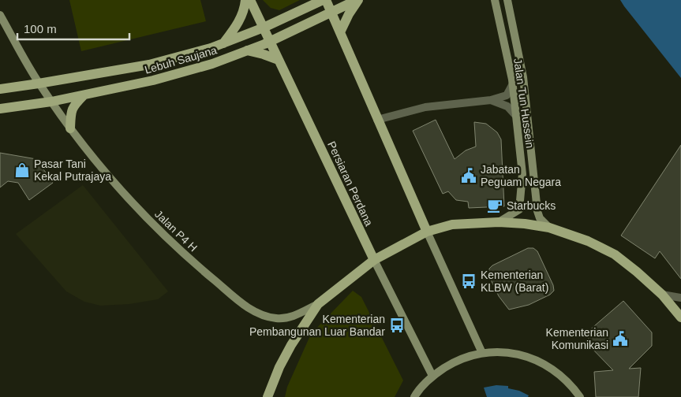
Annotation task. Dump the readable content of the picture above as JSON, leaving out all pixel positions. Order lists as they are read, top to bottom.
{
  "streets": {
    "main road": ["Lebuh Saujana", "Persiaran Perdana"],
    "street": ["Jalan Tun Hussein", "Jalan P4 H"]
  },
  "crossings": [
    ["Lebuh Saujana", "Persiaran Perdana"],
    ["Lebuh Saujana", "Jalan P4 H"]
  ],
  "places": {
    "shop": ["Pasar Tani Kekal Putrajaya"],
    "public building": ["Jabatan Peguam Negara", "Kementerian Komunikasi"],
    "cafe": ["Starbucks"],
    "bus stop": ["Kementerian KLBW (Barat)", "Kementerian Pembangunan Luar Bandar"]
  },
  "scale_bar": "100 m"
}
